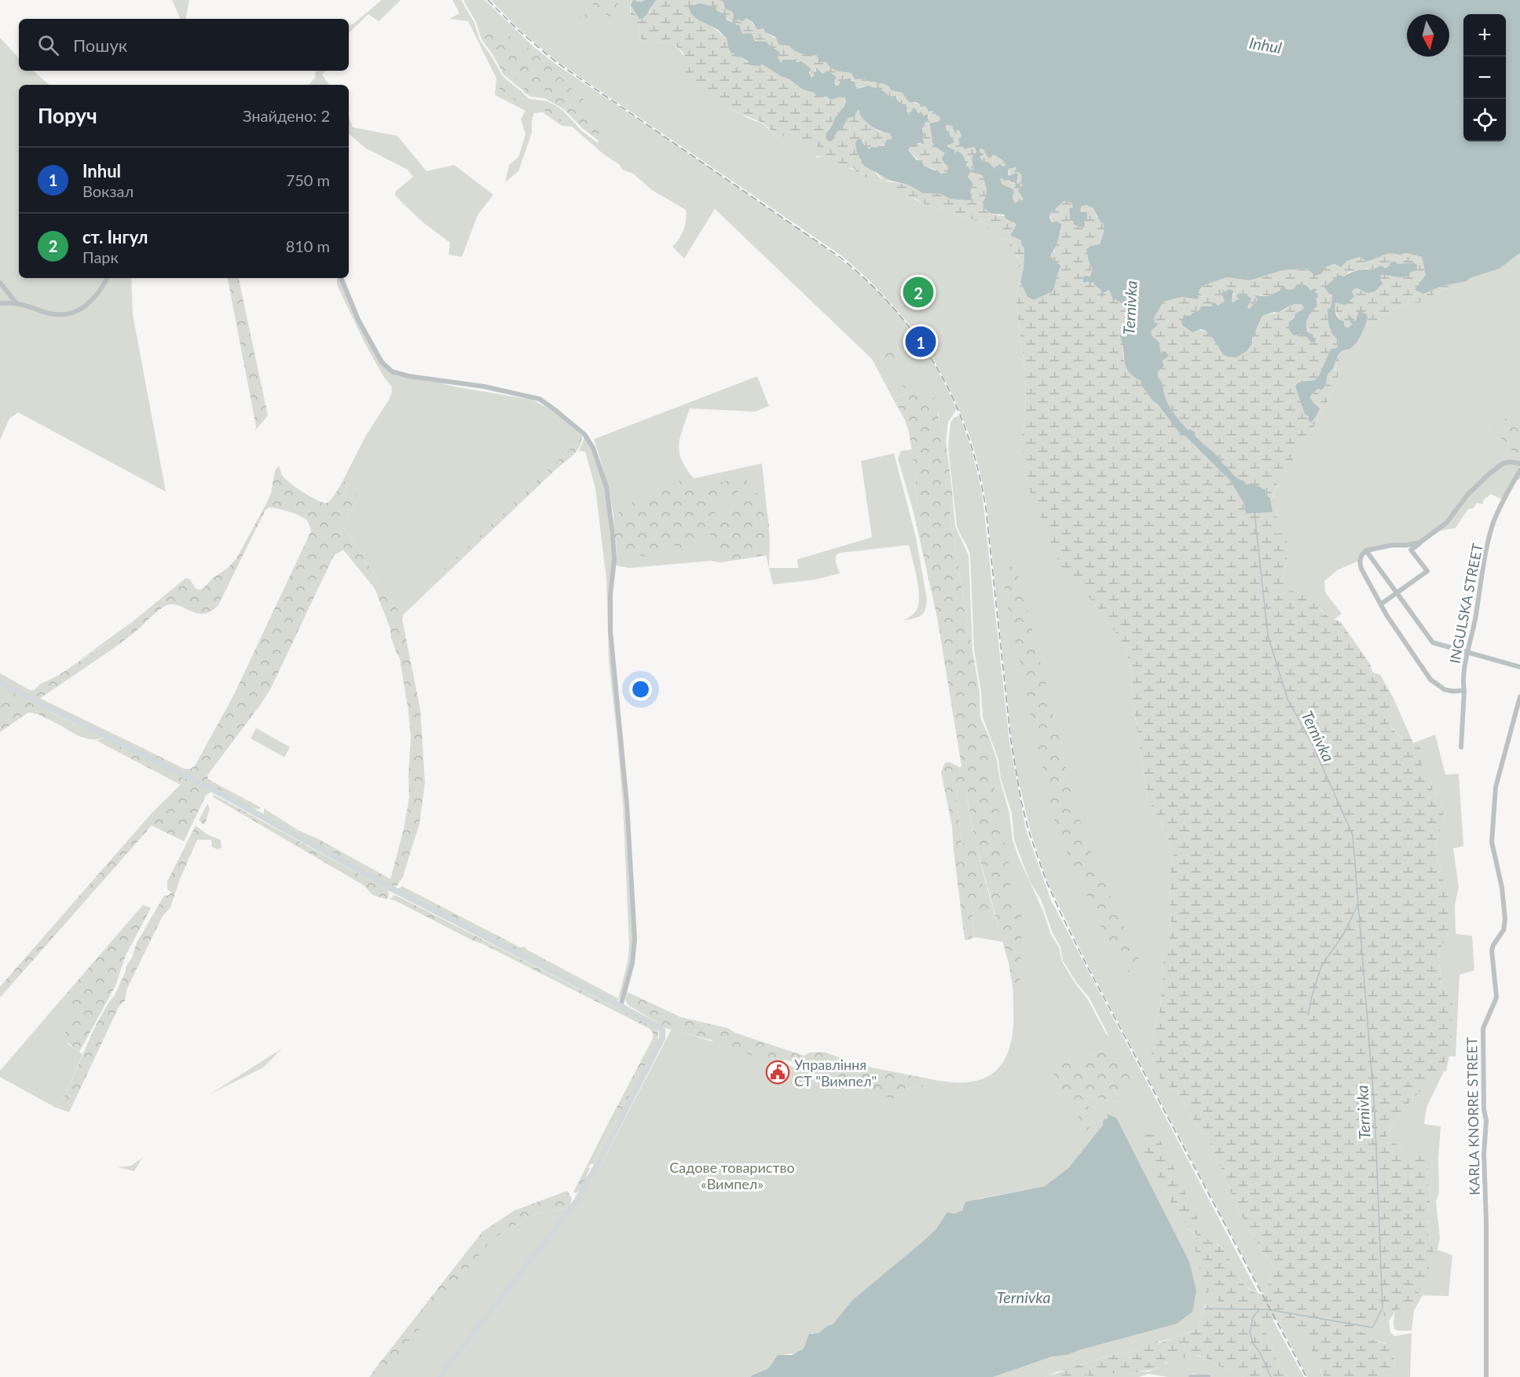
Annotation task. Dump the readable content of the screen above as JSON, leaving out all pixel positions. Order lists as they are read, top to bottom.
{
  "streets": {
    "street": ["INGULSKA STREET", "KARLA KNORRE STREET"]
  },
  "water": ["Inhul", "Ternivka"],
  "parks": ["Садове товариство «Вимпел»"],
  "places": {
    "public building": ["Управління СТ \"Вимпел\""]
  },
  "north": "bottom",
  "page": {
    "map_buttons": ["+", "−"],
    "search": "Пошук",
    "heading": ["Поруч", "Знайдено: 2"],
    "list": [
      {
        "mark": "1",
        "name": "Inhul",
        "note": "Вокзал",
        "value": "750 m"
      },
      {
        "mark": "2",
        "name": "ст. Інгул",
        "note": "Парк",
        "value": "810 m"
      }
    ],
    "pins": ["2", "1"]
  }
}
